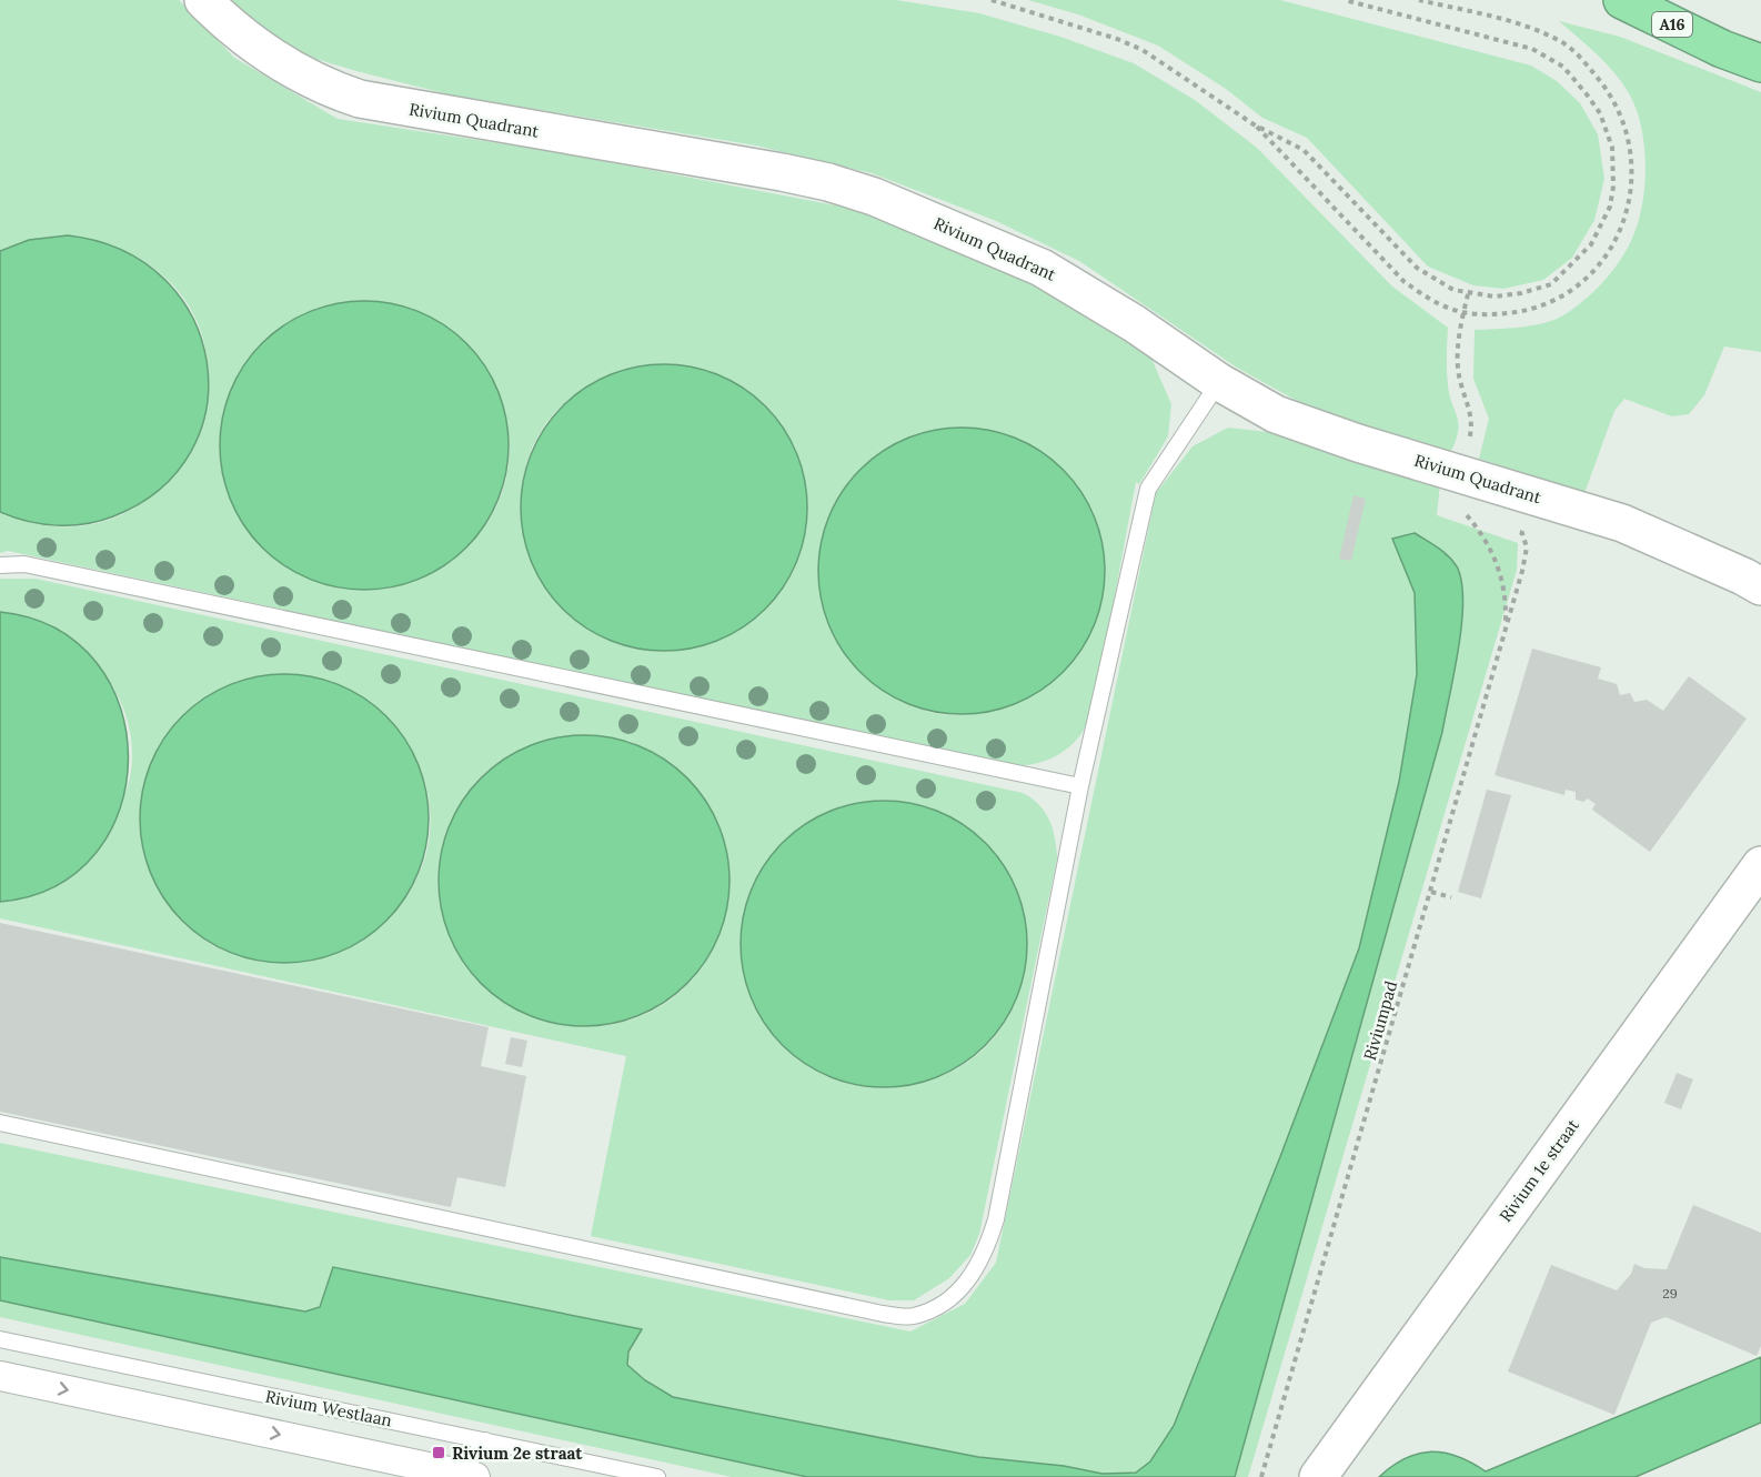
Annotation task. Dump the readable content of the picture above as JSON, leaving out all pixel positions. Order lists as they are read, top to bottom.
{
  "streets": {
    "highway": ["A16"],
    "street": ["Rivium Quadrant", "Rivium 1e straat"],
    "lane": ["Rivium Westlaan"],
    "path": ["Riviumpad"]
  },
  "places": {
    "transit": ["Rivium 2e straat"]
  },
  "house_numbers": ["29"]
}
